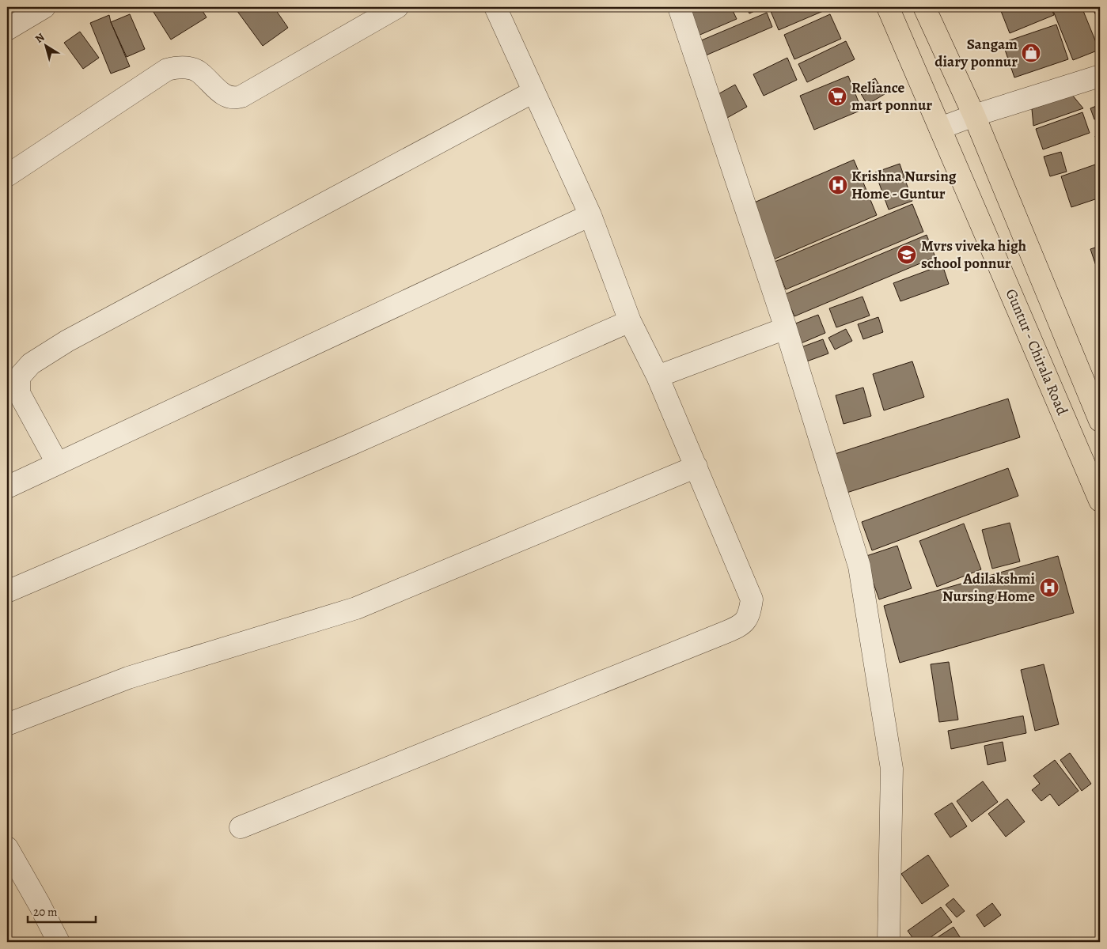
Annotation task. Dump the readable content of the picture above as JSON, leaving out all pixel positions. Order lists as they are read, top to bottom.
{
  "streets": {
    "main road": ["Guntur - Chirala Road"]
  },
  "places": {
    "shop": ["Sangam diary ponnur"],
    "supermarket": ["Reliance mart ponnur"],
    "hospital": ["Krishna Nursing Home - Guntur", "Adilakshmi Nursing Home"],
    "school or university": ["Mvrs viveka high school ponnur"]
  },
  "scale_bar": "20 m",
  "north": "top left"
}
